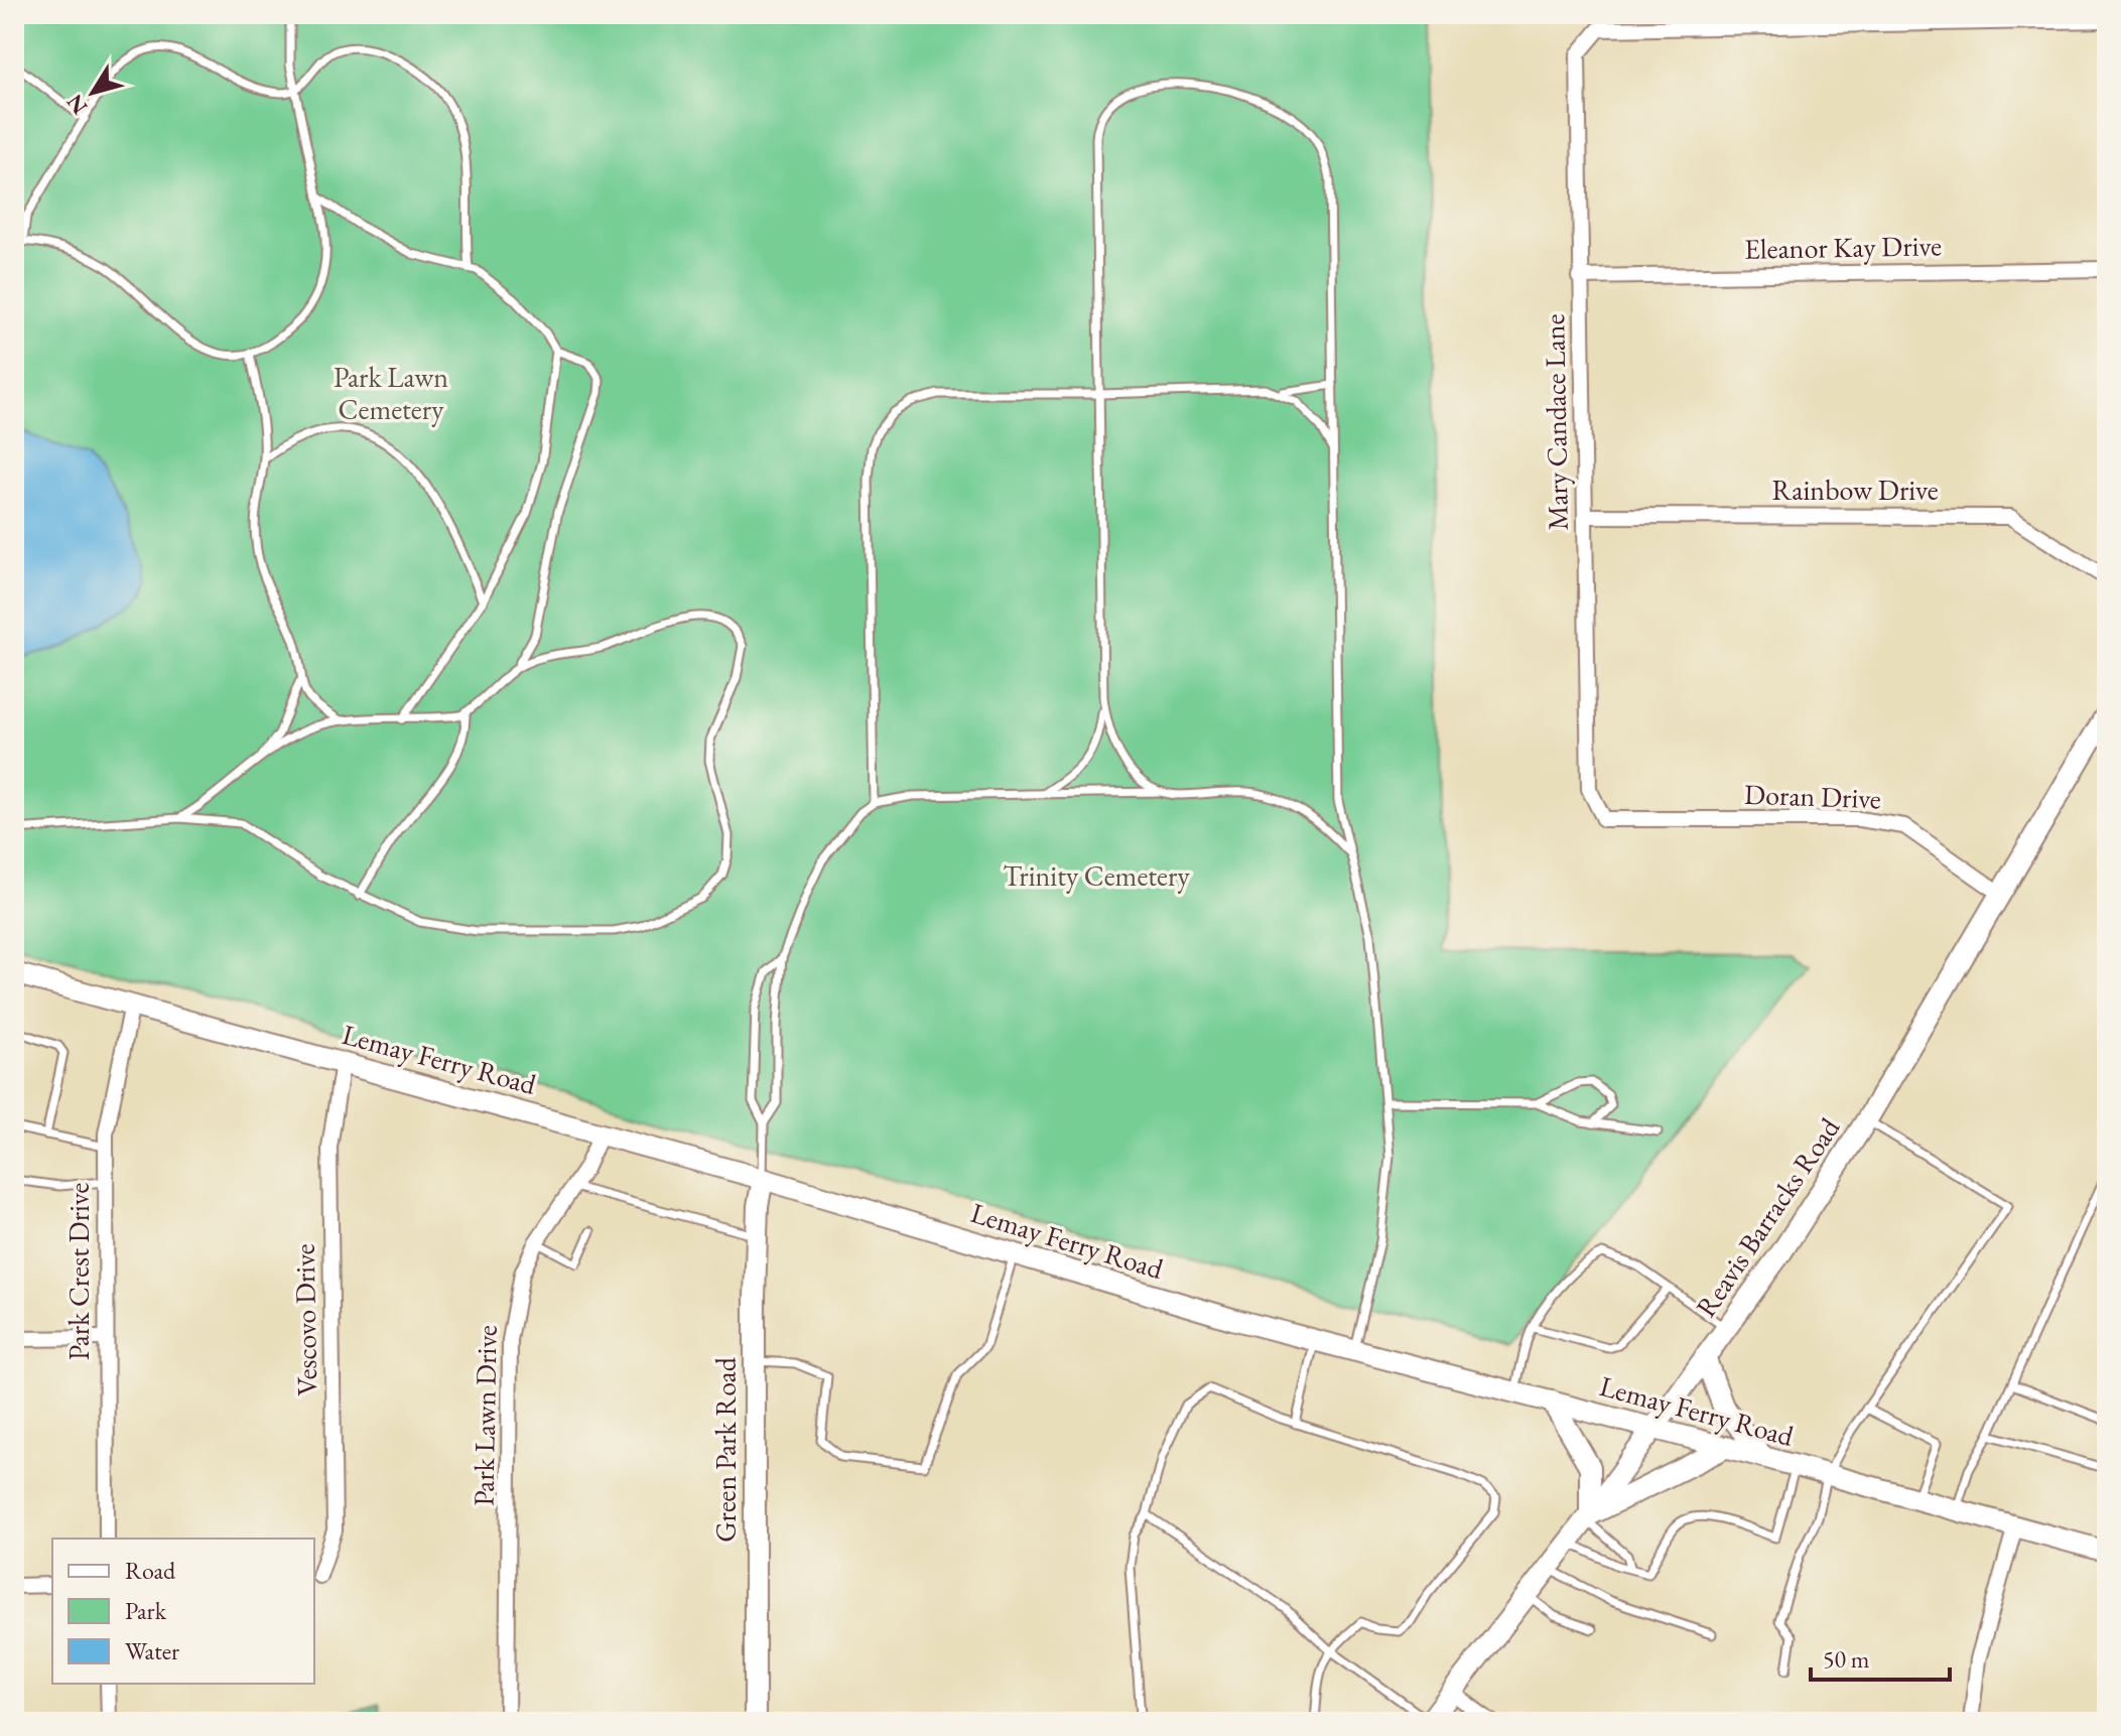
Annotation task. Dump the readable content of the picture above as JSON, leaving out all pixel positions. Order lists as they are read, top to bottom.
{
  "streets": {
    "main road": ["Lemay Ferry Road", "Reavis Barracks Road", "Green Park Road"],
    "street": [
      "Eleanor Kay Drive",
      "Mary Candace Lane",
      "Rainbow Drive",
      "Doran Drive",
      "Park Crest Drive",
      "Vescovo Drive",
      "Park Lawn Drive"
    ]
  },
  "crossings": [
    ["Eleanor Kay Drive", "Mary Candace Lane"],
    ["Mary Candace Lane", "Rainbow Drive"],
    ["Mary Candace Lane", "Doran Drive"],
    ["Doran Drive", "Reavis Barracks Road"],
    ["Lemay Ferry Road", "Reavis Barracks Road"],
    ["Lemay Ferry Road", "Park Crest Drive"],
    ["Lemay Ferry Road", "Vescovo Drive"],
    ["Lemay Ferry Road", "Park Lawn Drive"],
    ["Lemay Ferry Road", "Green Park Road"]
  ],
  "parks": ["Park Lawn Cemetery", "Trinity Cemetery"],
  "legend": ["Road", "Park", "Water"],
  "scale_bar": "50 m",
  "north": "bottom left"
}
